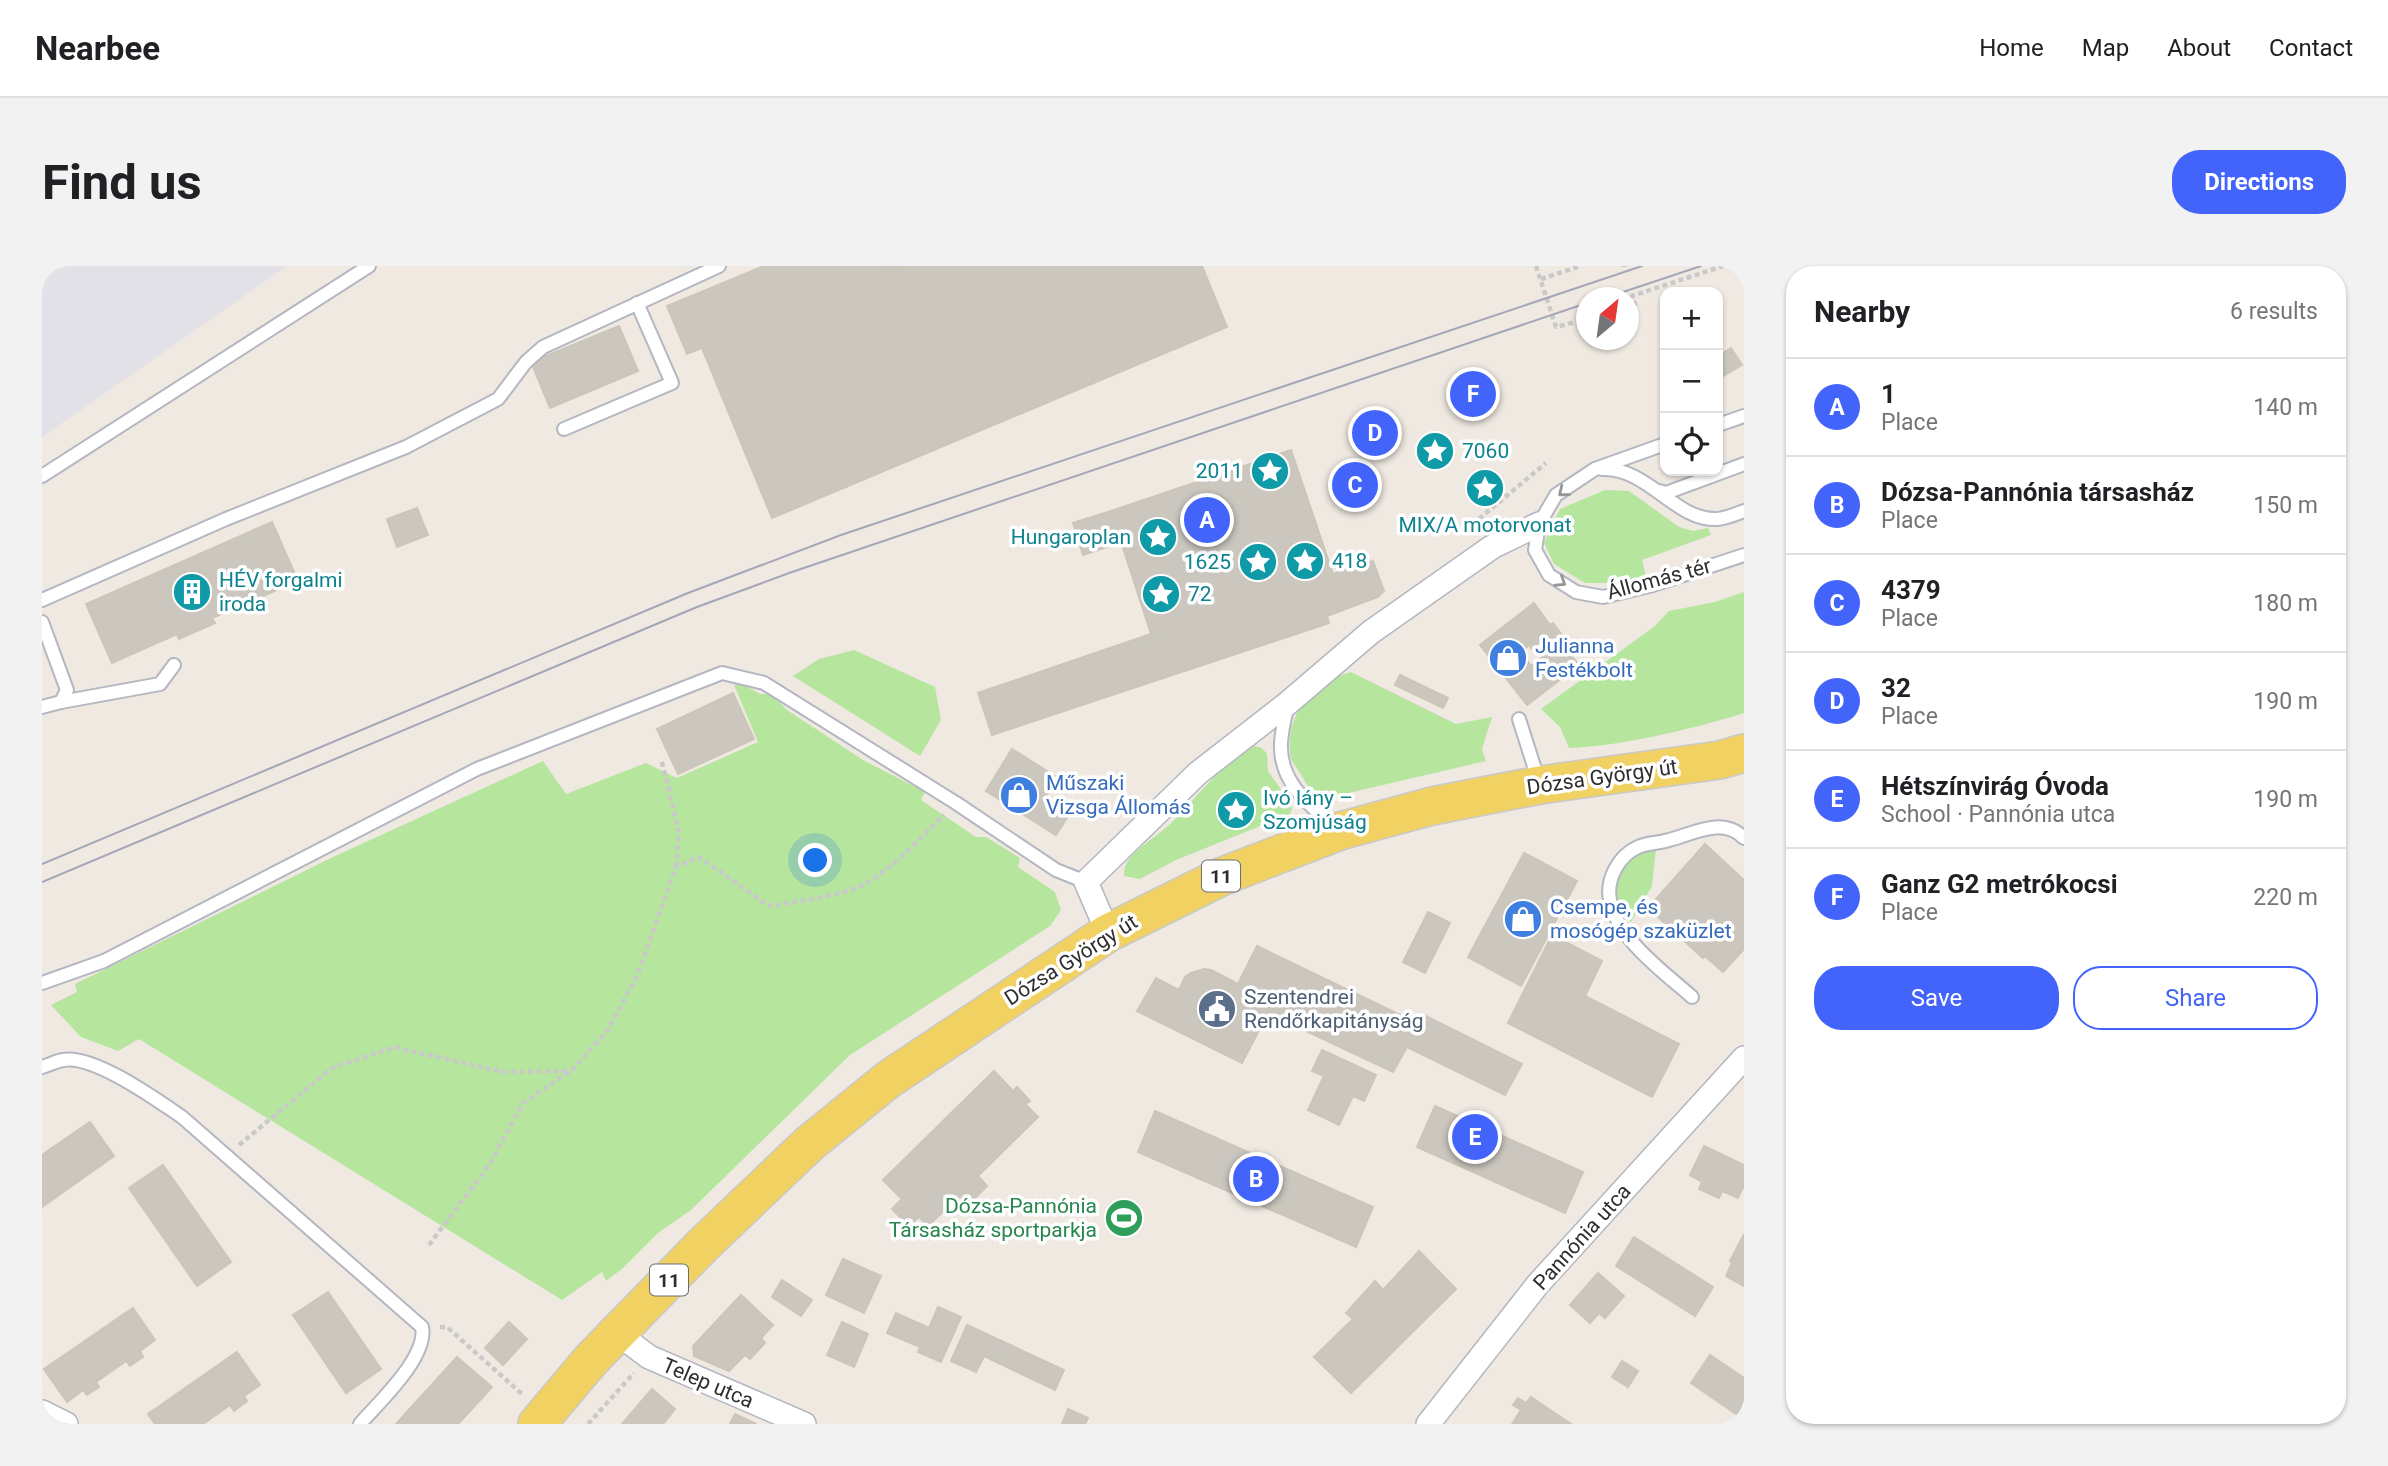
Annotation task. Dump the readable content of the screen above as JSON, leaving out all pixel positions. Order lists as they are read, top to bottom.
{
  "streets": {
    "main road": ["Dózsa György út", "11"],
    "street": ["Pannónia utca", "Telep utca"],
    "lane": ["Állomás tér"]
  },
  "crossings": [
    ["Dózsa György út", "Telep utca"]
  ],
  "places": {
    "place": [
      "7060",
      "2011",
      "MIX/A motorvonat",
      "Hungaroplan",
      "418",
      "1625",
      "72",
      "Ivó lány – Szomjúság"
    ],
    "building": ["HÉV forgalmi iroda"],
    "shop": ["Julianna Festékbolt", "Műszaki Vizsga Állomás", "Csempe, és mosógép szaküzlet"],
    "public building": ["Szentendrei Rendőrkapitányság"],
    "sports": ["Dózsa-Pannónia Társasház sportparkja"]
  },
  "north": "top right",
  "page": {
    "header": "Nearbee",
    "nav": [
      "Home",
      "Map",
      "About",
      "Contact"
    ],
    "buttons": [
      "Directions",
      ["Save", "Share"]
    ],
    "title": "Find us",
    "heading": ["Nearby", "6 results"],
    "map_buttons": ["+", "−"],
    "list": [
      {
        "mark": "A",
        "name": "1",
        "note": "Place",
        "value": "140 m"
      },
      {
        "mark": "B",
        "name": "Dózsa-Pannónia társasház",
        "note": "Place",
        "value": "150 m"
      },
      {
        "mark": "C",
        "name": "4379",
        "note": "Place",
        "value": "180 m"
      },
      {
        "mark": "D",
        "name": "32",
        "note": "Place",
        "value": "190 m"
      },
      {
        "mark": "E",
        "name": "Hétszínvirág Óvoda",
        "note": "School · Pannónia utca",
        "value": "190 m"
      },
      {
        "mark": "F",
        "name": "Ganz G2 metrókocsi",
        "note": "Place",
        "value": "220 m"
      }
    ],
    "pins": [
      "F",
      "D",
      "C",
      "A",
      "E",
      "B"
    ]
  }
}
